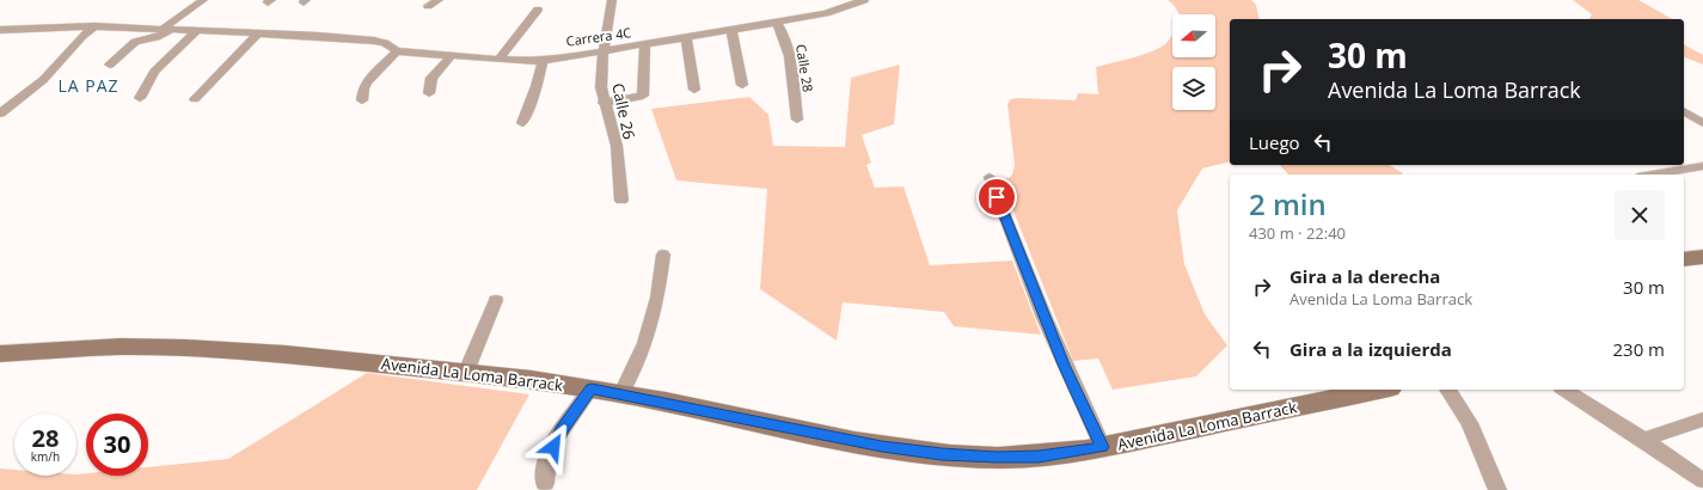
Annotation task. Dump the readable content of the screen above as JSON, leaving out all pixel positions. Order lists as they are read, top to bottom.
{
  "streets": {
    "main road": ["Avenida La Loma Barrack"],
    "street": ["Carrera 4C", "Calle 28", "Calle 26"]
  },
  "crossings": [
    ["Carrera 4C", "Calle 28"],
    ["Carrera 4C", "Calle 26"]
  ],
  "districts": ["LA PAZ"],
  "north": "left",
  "page": {
    "turn": ["30 m", "Avenida La Loma Barrack"],
    "then": "Luego",
    "heading": ["2 min", "430 m · 22:40"],
    "list": [
      {
        "name": "Gira a la derecha",
        "note": "Avenida La Loma Barrack",
        "value": "30 m"
      },
      {
        "name": "Gira a la izquierda",
        "value": "230 m"
      }
    ],
    "speed": "28 km/h",
    "limit": "30"
  }
}
